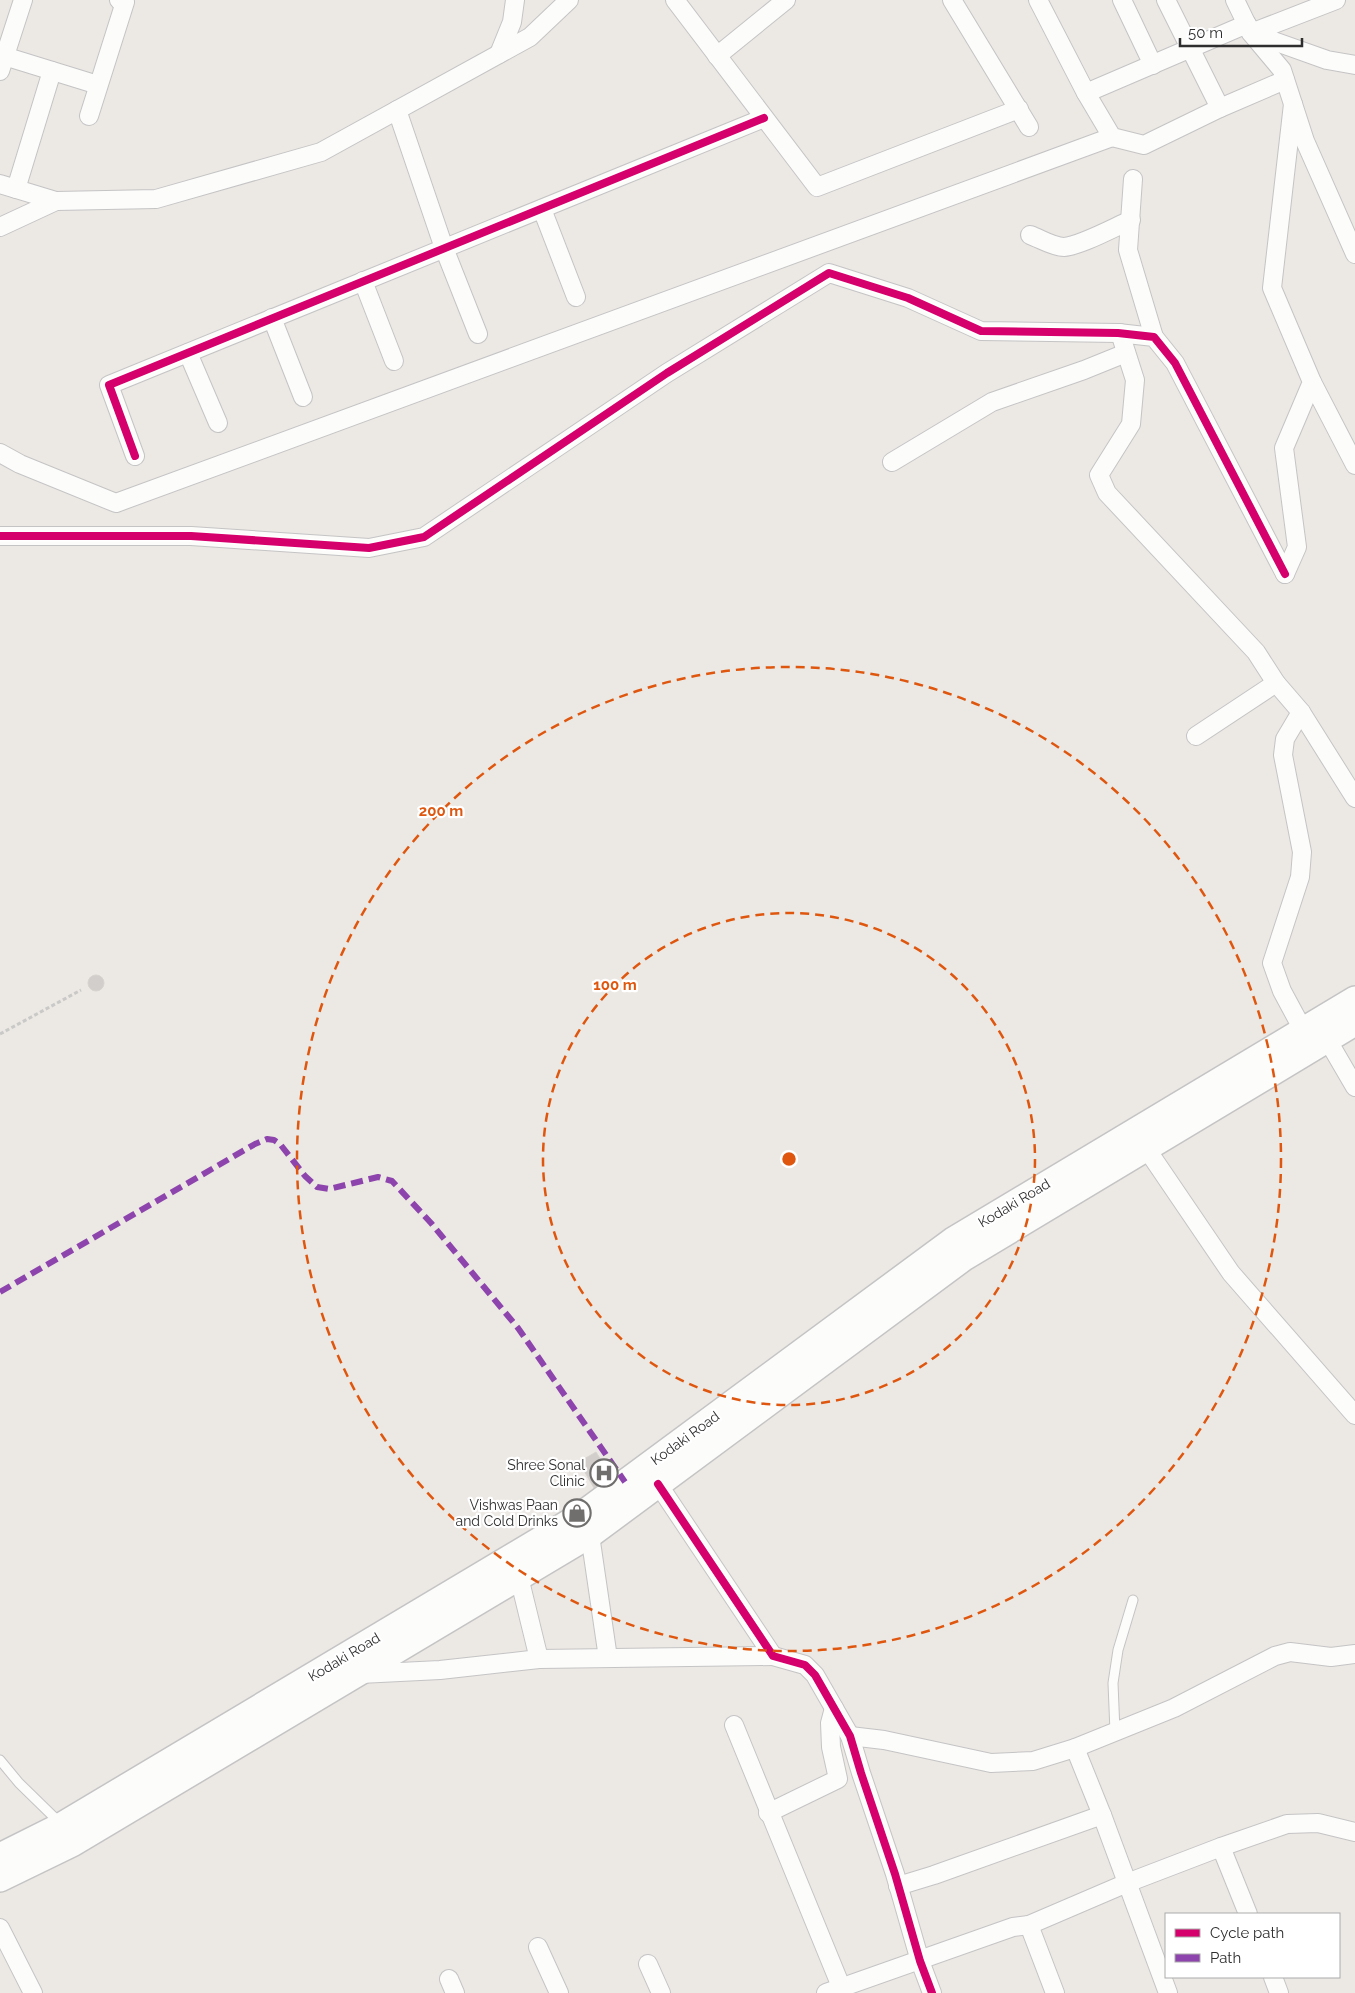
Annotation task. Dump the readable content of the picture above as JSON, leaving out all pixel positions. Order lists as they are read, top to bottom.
{
  "streets": {
    "main road": ["Kodaki Road"]
  },
  "places": {
    "hospital": ["Shree Sonal Clinic"],
    "shop": ["Vishwas Paan and Cold Drinks"]
  },
  "legend": ["Cycle path", "Path"],
  "scale_bar": "50 m",
  "rings": ["200 m", "100 m"]
}
